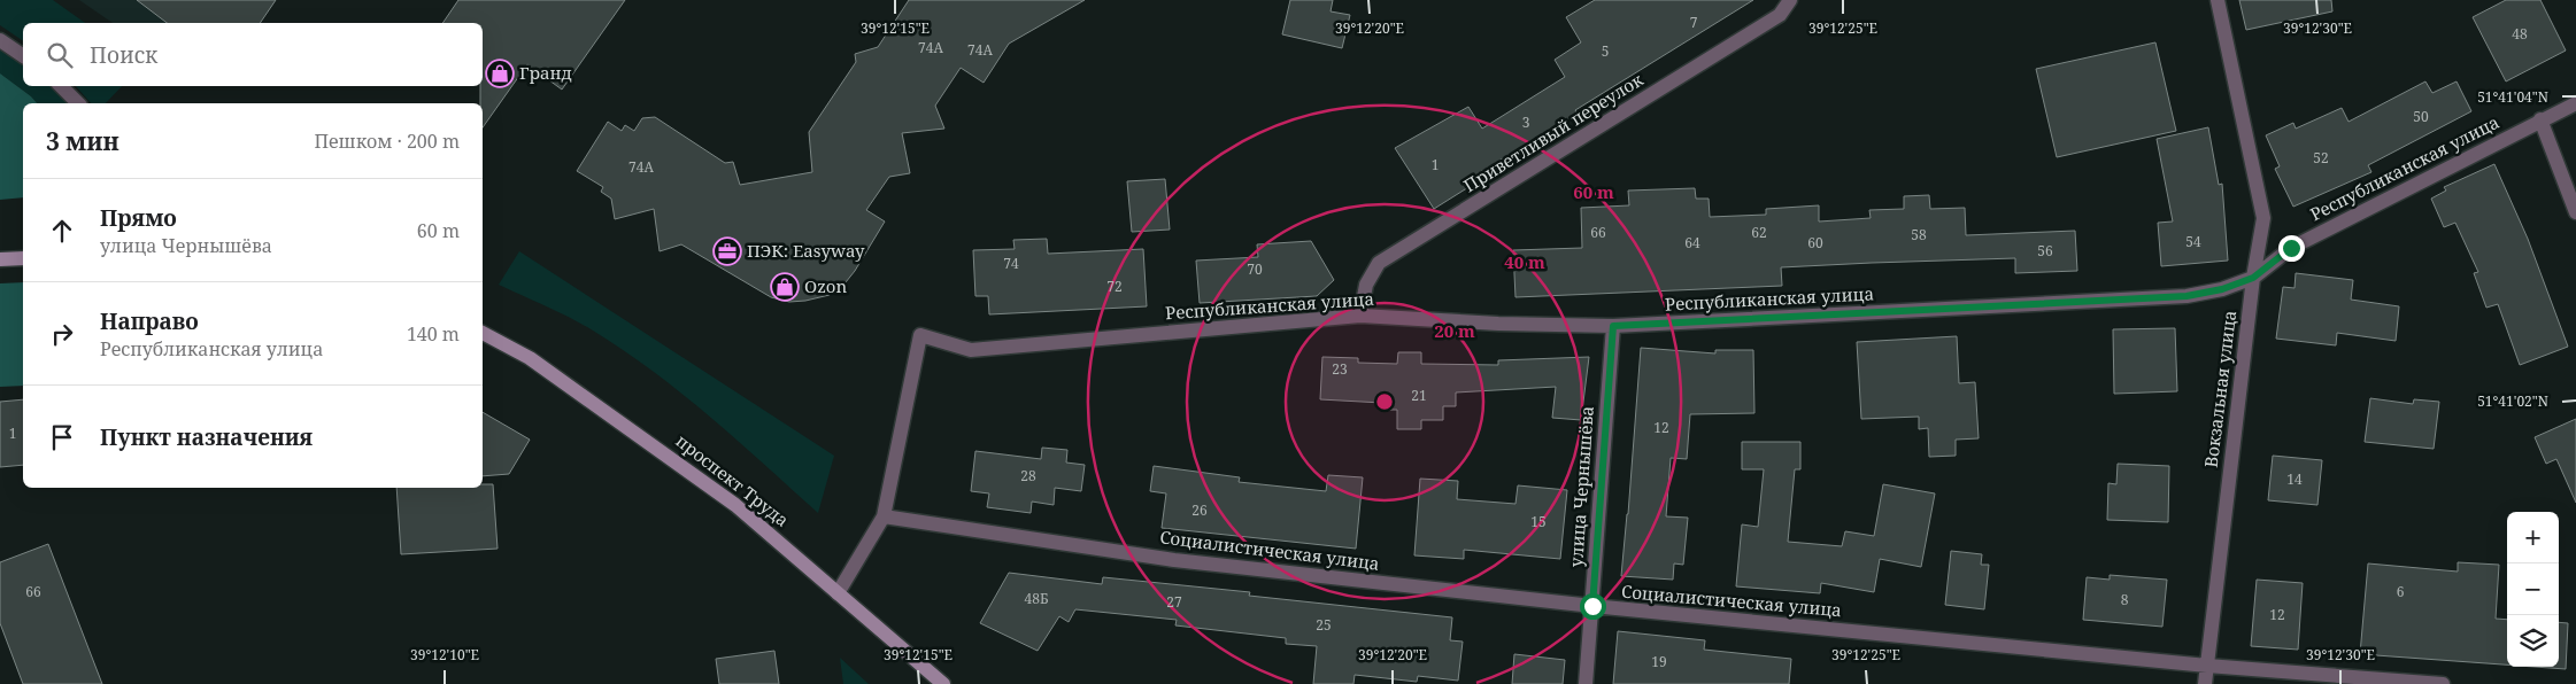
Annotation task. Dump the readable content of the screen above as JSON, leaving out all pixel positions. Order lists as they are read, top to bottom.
{
  "streets": {
    "main road": ["проспект Труда"],
    "street": [
      "Приветливый переулок",
      "Республиканская улица",
      "Вокзальная улица",
      "улица Чернышёва",
      "Социалистическая улица"
    ]
  },
  "crossings": [
    ["Приветливый переулок", "Республиканская улица"],
    ["Республиканская улица", "Вокзальная улица"],
    ["Республиканская улица", "улица Чернышёва"],
    ["Республиканская улица", "Социалистическая улица"],
    ["Вокзальная улица", "Социалистическая улица"],
    ["улица Чернышёва", "Социалистическая улица"]
  ],
  "places": {
    "shop": ["Гранд", "Ozon"],
    "office": ["ПЭК: Easyway"]
  },
  "house_numbers": [
    "7",
    "48",
    "74А",
    "74А",
    "5",
    "50",
    "3",
    "52",
    "1",
    "74А",
    "66",
    "62",
    "58",
    "54",
    "64",
    "60",
    "56",
    "74",
    "70",
    "72",
    "23",
    "21",
    "12",
    "1",
    "28",
    "14",
    "26",
    "15",
    "66",
    "6",
    "48Б",
    "8",
    "27",
    "12",
    "25",
    "19"
  ],
  "page": {
    "search": "Поиск",
    "heading": ["3 мин", "Пешком · 200 m"],
    "list": [
      ["Прямо", "улица Чернышёва", "60 m"],
      ["Направо", "Республиканская улица", "140 m"],
      "Пункт назначения"
    ],
    "map_buttons": ["+", "−"]
  },
  "coordinates": [
    "39°12'15\"E",
    "39°12'20\"E",
    "39°12'25\"E",
    "39°12'30\"E",
    "51°41'04\"N",
    "51°41'02\"N",
    "39°12'10\"E"
  ],
  "rings": ["60 m", "40 m", "20 m"]
}
